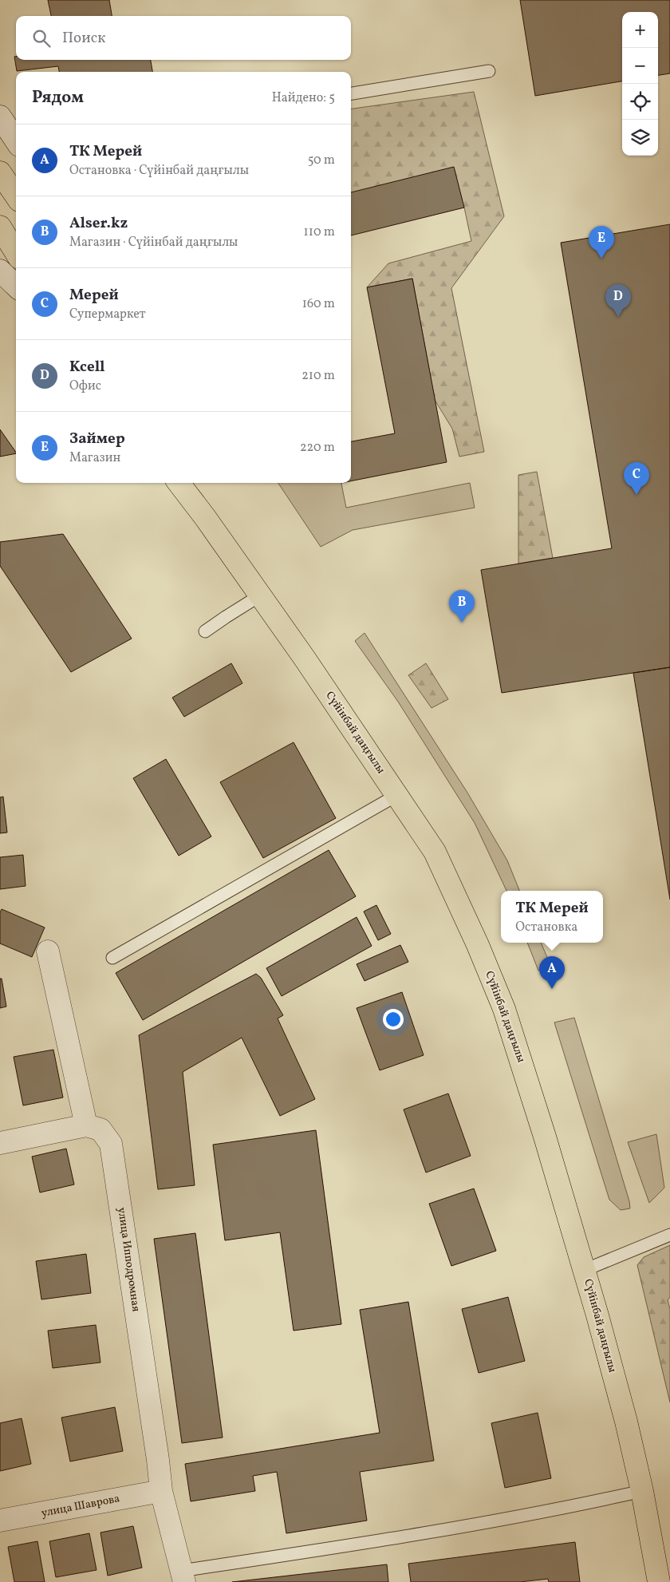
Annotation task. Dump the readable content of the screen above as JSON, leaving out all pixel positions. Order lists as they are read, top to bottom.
{
  "streets": {
    "main road": ["Сүйінбай даңғылы"],
    "street": ["улица Ипподромная", "улица Шаврова"]
  },
  "crossings": [
    ["улица Ипподромная", "улица Шаврова"]
  ],
  "page": {
    "map_buttons": ["+", "−"],
    "search": "Поиск",
    "heading": ["Рядом", "Найдено: 5"],
    "list": [
      {
        "mark": "A",
        "name": "ТК Мерей",
        "note": "Остановка · Сүйінбай даңғылы",
        "value": "50 m"
      },
      {
        "mark": "B",
        "name": "Alser.kz",
        "note": "Магазин · Сүйінбай даңғылы",
        "value": "110 m"
      },
      {
        "mark": "C",
        "name": "Мерей",
        "note": "Супермаркет",
        "value": "160 m"
      },
      {
        "mark": "D",
        "name": "Kcell",
        "note": "Офис",
        "value": "210 m"
      },
      {
        "mark": "E",
        "name": "Займер",
        "note": "Магазин",
        "value": "220 m"
      }
    ],
    "pins": [
      "E",
      "D",
      "C",
      "B",
      "A"
    ],
    "popup": ["ТК Мерей", "Остановка"]
  }
}
